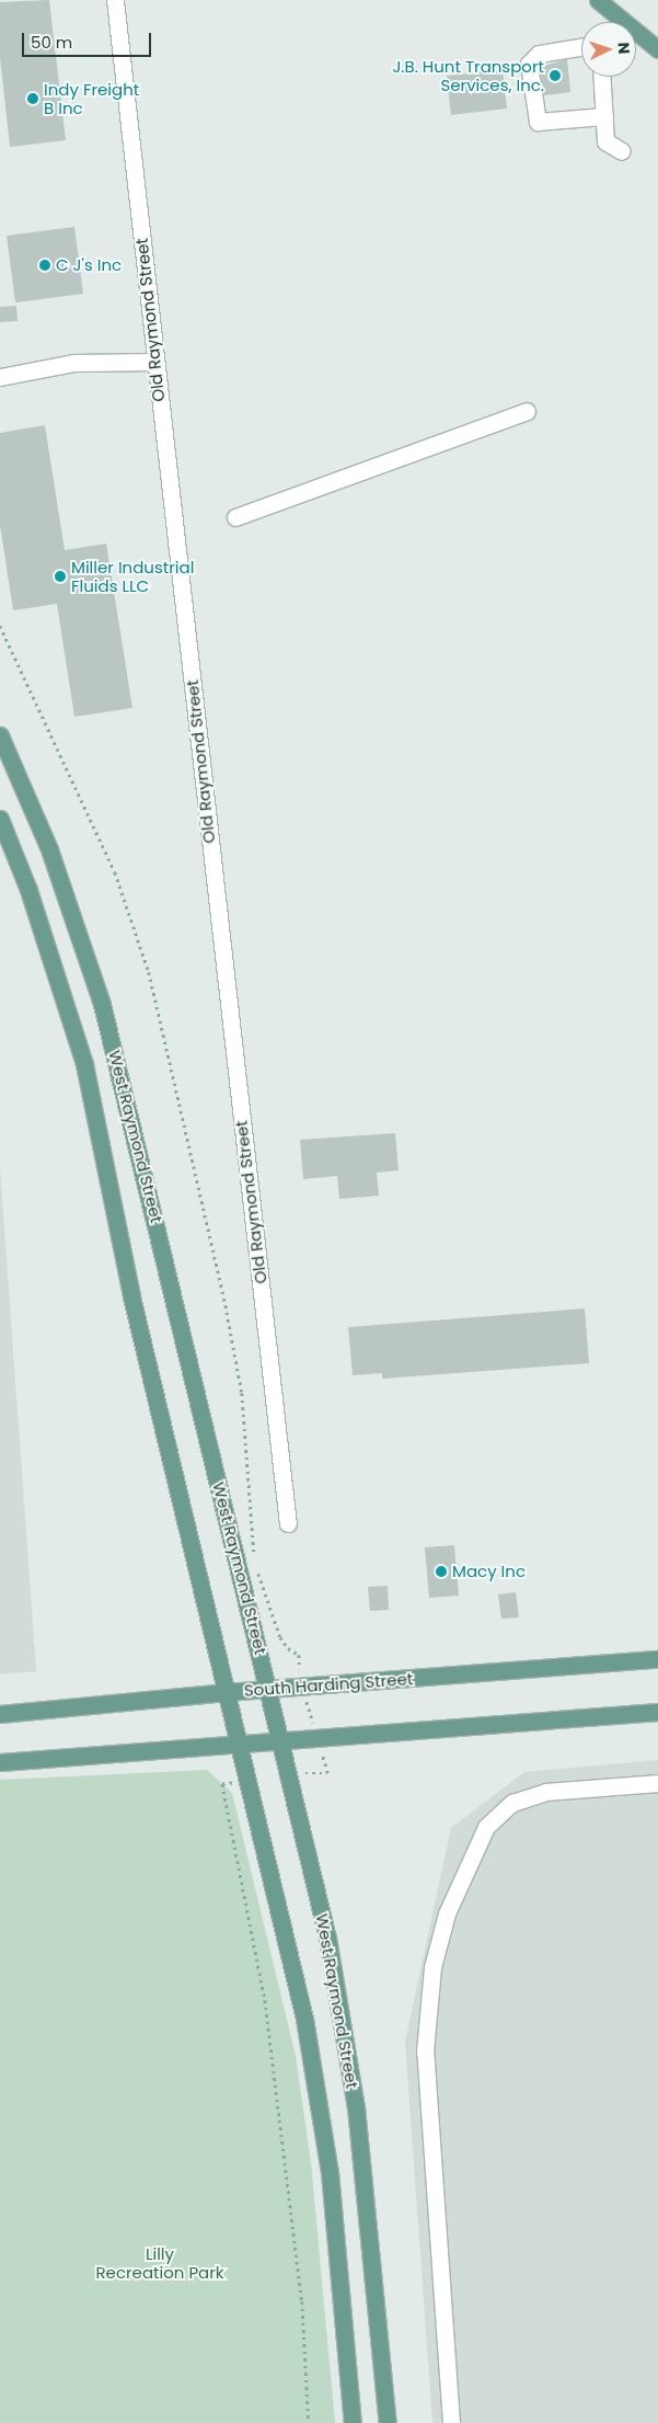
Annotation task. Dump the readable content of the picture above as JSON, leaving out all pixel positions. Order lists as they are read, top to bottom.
{
  "streets": {
    "main road": ["West Raymond Street", "South Harding Street"],
    "street": ["Old Raymond Street"]
  },
  "crossings": [
    ["West Raymond Street", "South Harding Street"]
  ],
  "parks": ["Lilly Recreation Park"],
  "places": [
    "J.B. Hunt Transport Services, Inc.",
    "Indy Freight B Inc",
    "C J's Inc",
    "Miller Industrial Fluids LLC",
    "Macy Inc"
  ],
  "scale_bar": "50 m",
  "north": "right"
}
